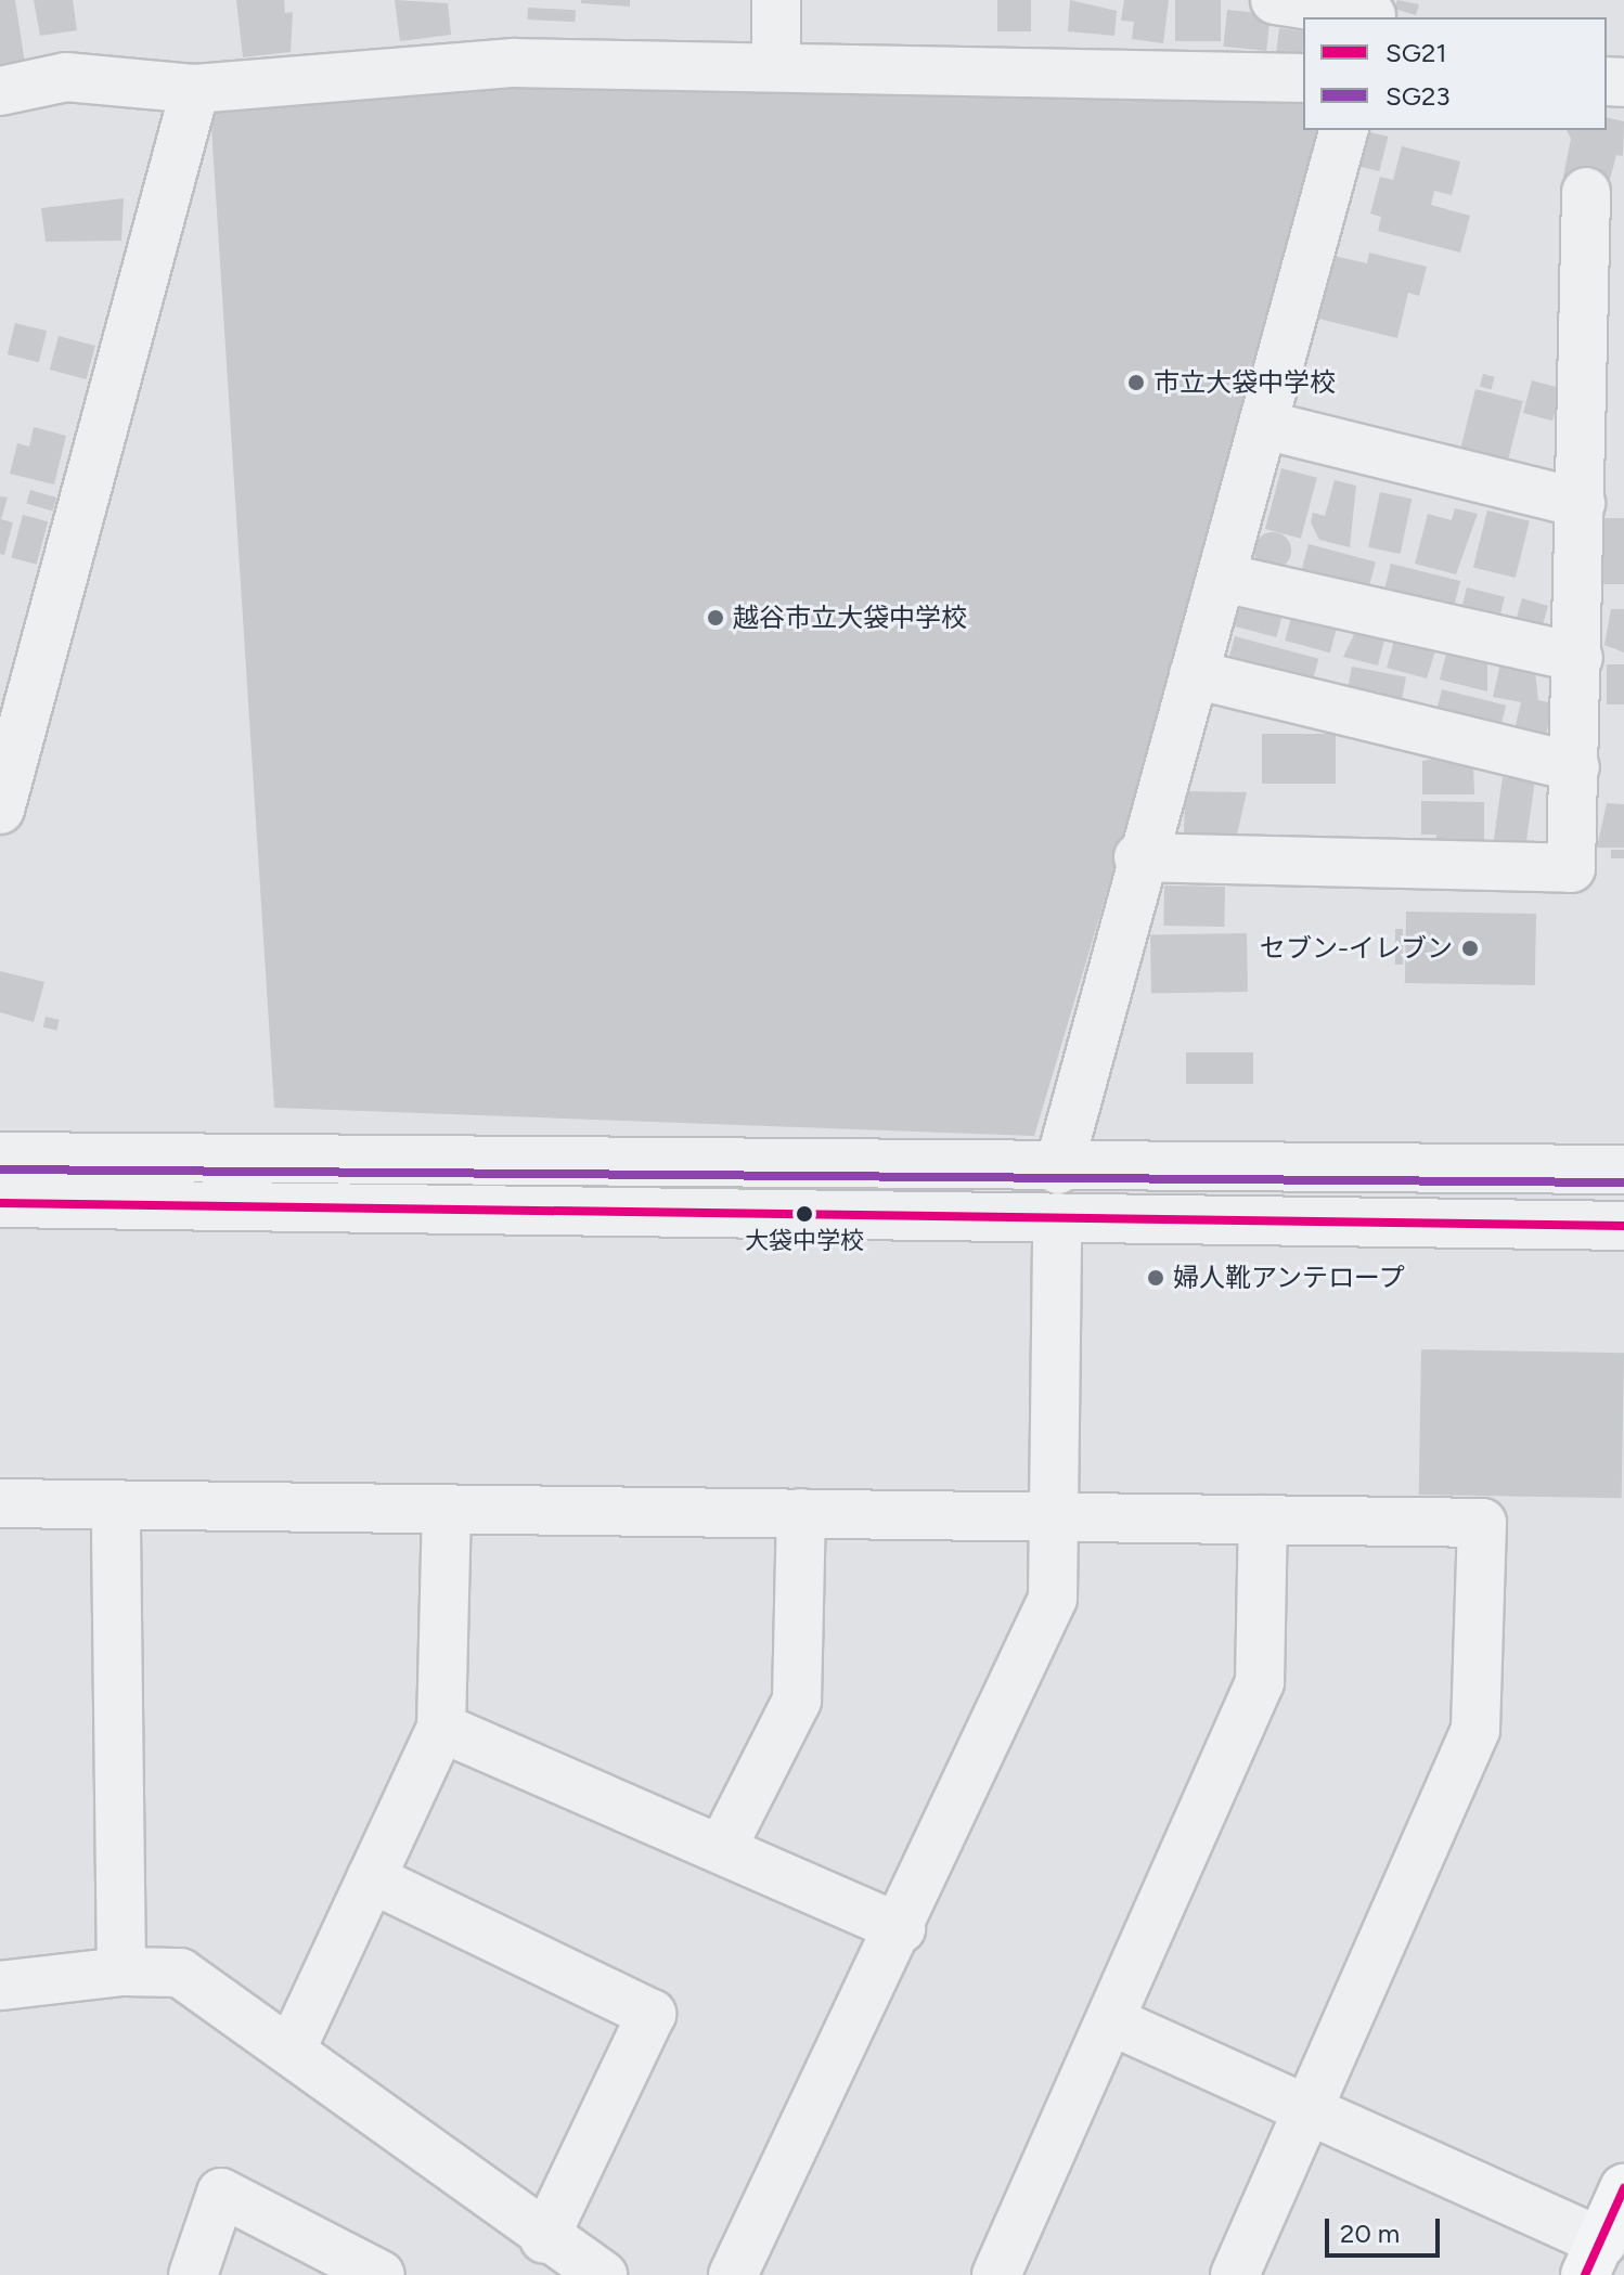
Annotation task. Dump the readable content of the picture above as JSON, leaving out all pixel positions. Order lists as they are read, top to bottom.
{
  "places": [
    "市立大袋中学校",
    "越谷市立大袋中学校",
    "セブン-イレブン",
    "大袋中学校",
    "婦人靴アンテロープ"
  ],
  "lines": ["transit line SG23", "transit line SG21"],
  "legend": ["SG21", "SG23"],
  "scale_bar": "20 m"
}
